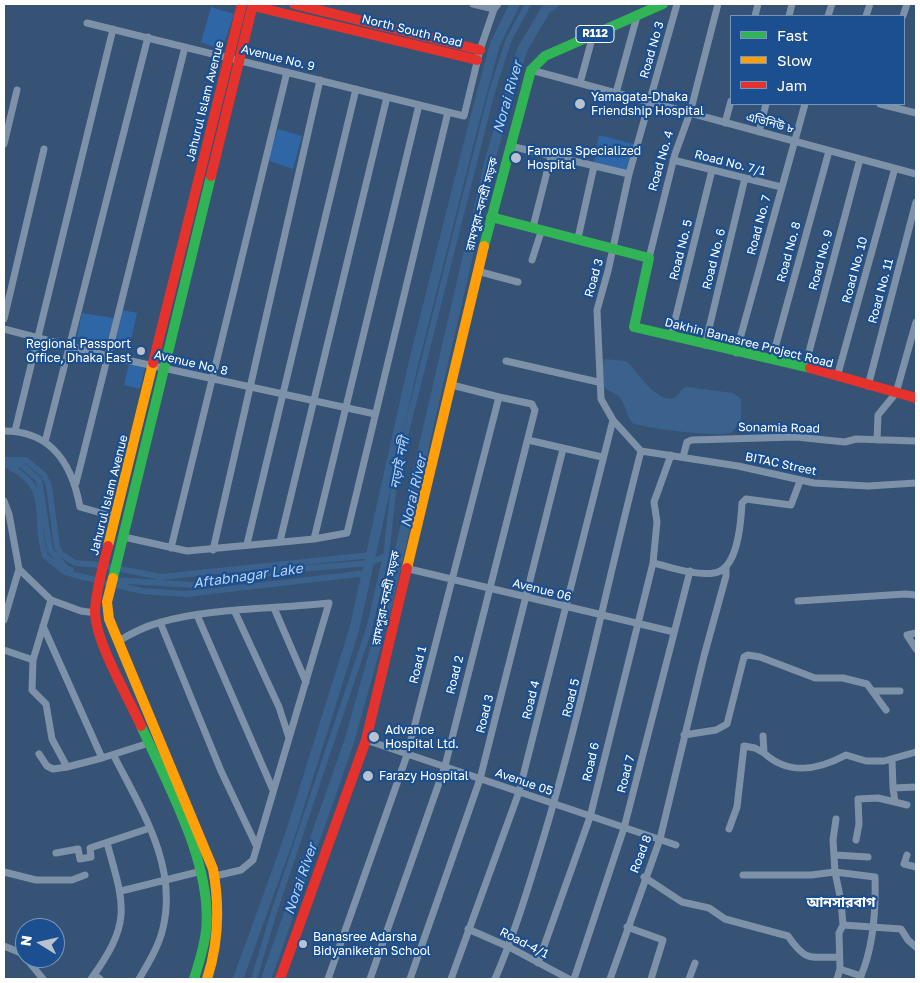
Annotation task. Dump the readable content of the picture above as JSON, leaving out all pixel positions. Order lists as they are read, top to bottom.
{
  "streets": {
    "street": [
      "North South Road",
      "R112",
      "Road No 3",
      "Avenue No. 9",
      "Jahurul Islam Avenue",
      "এভিনিউ ৮",
      "Road No. 4",
      "Road No. 7/1",
      "রামপুরা-বনশ্রী সড়ক",
      "Road No. 7",
      "Road No. 5",
      "Road No. 8",
      "Road No. 6",
      "Road No. 9",
      "Road No. 10",
      "Road 3",
      "Road No. 11",
      "Dakhin Banasree Project Road",
      "Avenue No. 8",
      "Sonamia Road",
      "BITAC Street",
      "Avenue 06",
      "Road 1",
      "Road 2",
      "Road 5",
      "Road 4",
      "Road 6",
      "Road 7",
      "Avenue 05",
      "Road 8",
      "Road-4/1"
    ]
  },
  "crossings": [
    ["North South Road", "Avenue No. 9"],
    ["North South Road", "Jahurul Islam Avenue"],
    ["R112", "এভিনিউ ৮"],
    ["R112", "রামপুরা-বনশ্রী সড়ক"],
    ["Road No 3", "এভিনিউ ৮"],
    ["Road No 3", "Road 3"],
    ["Avenue No. 9", "Jahurul Islam Avenue"],
    ["Jahurul Islam Avenue", "Avenue No. 8"],
    ["এভিনিউ ৮", "Road No. 4"],
    ["এভিনিউ ৮", "রামপুরা-বনশ্রী সড়ক"],
    ["এভিনিউ ৮", "Road No. 7"],
    ["এভিনিউ ৮", "Road No. 8"],
    ["এভিনিউ ৮", "Road No. 9"],
    ["এভিনিউ ৮", "Road No. 10"],
    ["এভিনিউ ৮", "Road 3"],
    ["Road No. 4", "Road No. 7/1"],
    ["Road No. 4", "Dakhin Banasree Project Road"],
    ["Road No. 7/1", "Road No. 7"],
    ["Road No. 7/1", "Road No. 5"],
    ["Road No. 7/1", "Road No. 6"],
    ["রামপুরা-বনশ্রী সড়ক", "Avenue 06"],
    ["রামপুরা-বনশ্রী সড়ক", "Avenue 05"],
    ["Road No. 7", "Dakhin Banasree Project Road"],
    ["Road No. 5", "Dakhin Banasree Project Road"],
    ["Road No. 8", "Dakhin Banasree Project Road"],
    ["Road No. 6", "Dakhin Banasree Project Road"],
    ["Road No. 9", "Dakhin Banasree Project Road"],
    ["Road No. 10", "Dakhin Banasree Project Road"],
    ["Road 3", "BITAC Street"],
    ["Road 3", "Avenue 06"],
    ["Road 3", "Road 5"],
    ["Road 3", "Road 4"],
    ["Road 3", "Avenue 05"],
    ["Road No. 11", "Dakhin Banasree Project Road"],
    ["Sonamia Road", "BITAC Street"],
    ["BITAC Street", "Road 5"],
    ["BITAC Street", "Road 6"],
    ["Avenue 06", "Road 1"],
    ["Avenue 06", "Road 2"],
    ["Avenue 06", "Road 5"],
    ["Avenue 06", "Road 4"],
    ["Avenue 06", "Road 6"],
    ["Avenue 06", "Road 7"],
    ["Road 1", "Road 2"],
    ["Road 1", "Avenue 05"],
    ["Road 2", "Avenue 05"],
    ["Road 5", "Avenue 05"],
    ["Road 5", "Road-4/1"],
    ["Road 4", "Avenue 05"],
    ["Road 4", "Road-4/1"],
    ["Road 6", "Avenue 05"],
    ["Road 6", "Road-4/1"],
    ["Road 7", "Avenue 05"],
    ["Avenue 05", "Road 8"]
  ],
  "districts": ["আনসারবাগ"],
  "water": ["Norai River", "নড়াই নদী", "Aftabnagar Lake"],
  "places": [
    "Yamagata-Dhaka Friendship Hospital",
    "Famous Specialized Hospital",
    "Regional Passport Office, Dhaka East",
    "Advance Hospital Ltd.",
    "Farazy Hospital",
    "Banasree Adarsha Bidyaniketan School"
  ],
  "legend": ["Fast", "Slow", "Jam"],
  "north": "left"
}
